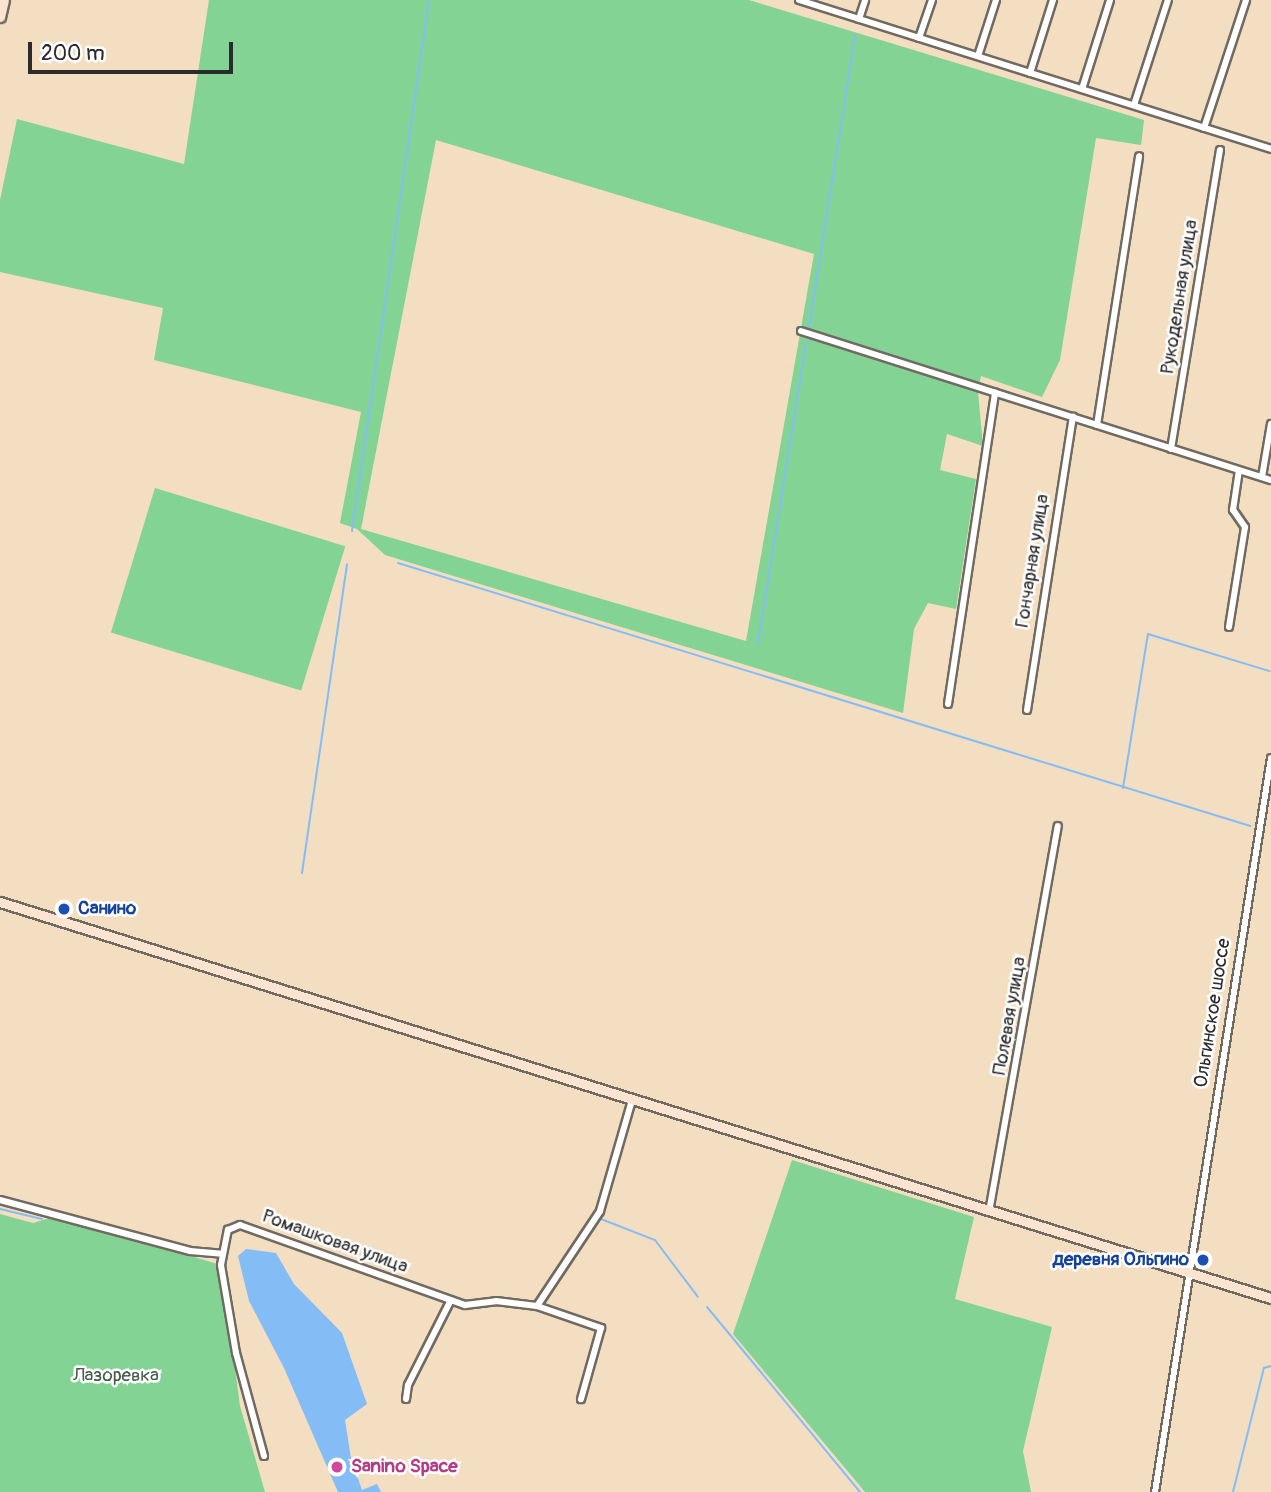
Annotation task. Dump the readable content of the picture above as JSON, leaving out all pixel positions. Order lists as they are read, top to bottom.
{
  "streets": {
    "street": [
      "Рукодельная улица",
      "Гончарная улица",
      "Ольгинское шоссе",
      "Полевая улица",
      "Ромашковая улица"
    ]
  },
  "parks": ["Лазоревка"],
  "places": ["Санино", "деревня Ольгино", "Sanino Space"],
  "scale_bar": "200 m"
}
